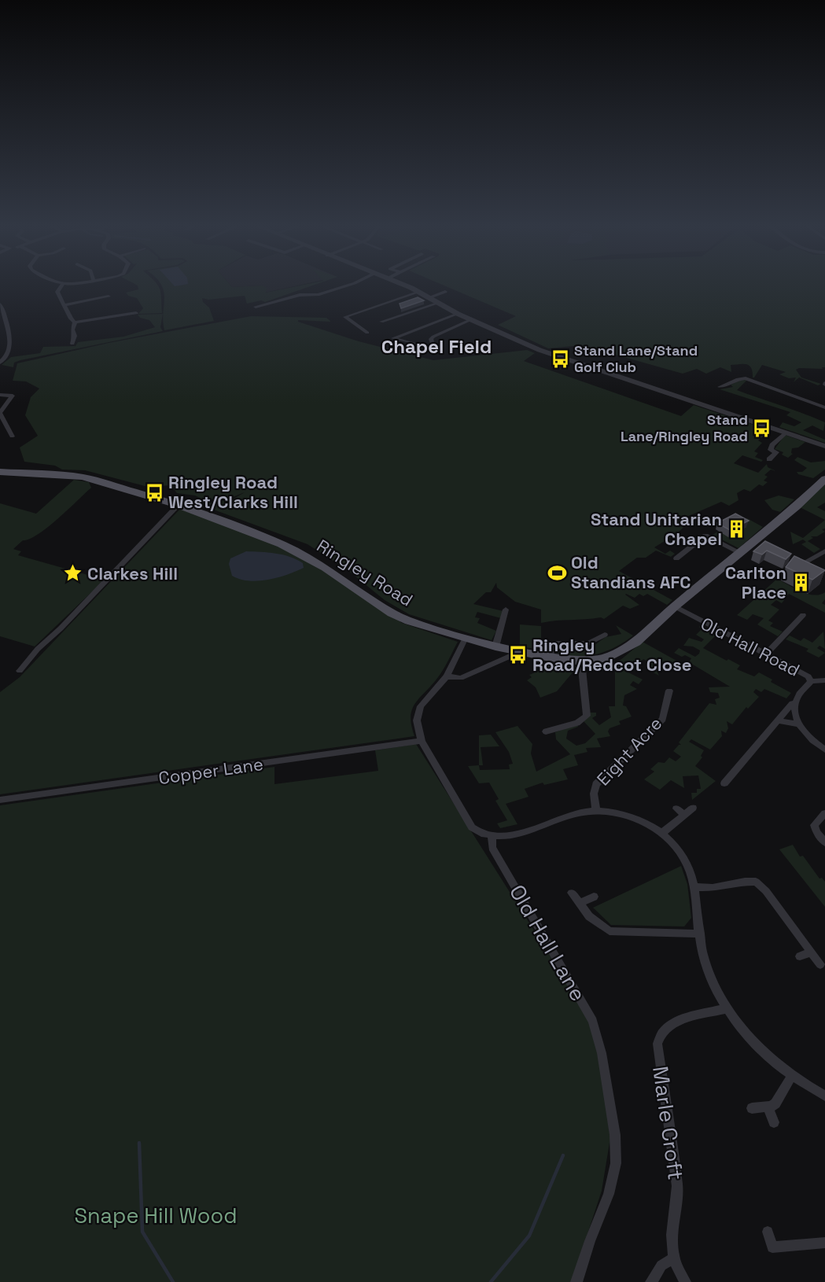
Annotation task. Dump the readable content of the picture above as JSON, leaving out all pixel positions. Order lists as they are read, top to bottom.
{
  "streets": {
    "main road": ["Ringley Road"],
    "street": [
      "Old Hall Road",
      "Eight Acre",
      "Copper Lane",
      "Old Hall Lane",
      "Marle Croft"
    ]
  },
  "crossings": [
    ["Ringley Road", "Old Hall Road"]
  ],
  "districts": ["Chapel Field"],
  "parks": ["Snape Hill Wood"],
  "places": {
    "bus stop": [
      "Stand Lane/Stand Golf Club",
      "Stand Lane/Ringley Road",
      "Ringley Road West/Clarks Hill",
      "Ringley Road/Redcot Close"
    ],
    "building": ["Stand Unitarian Chapel", "Carlton Place"],
    "sports": ["Old Standians AFC"],
    "place": ["Clarkes Hill"]
  }
}
